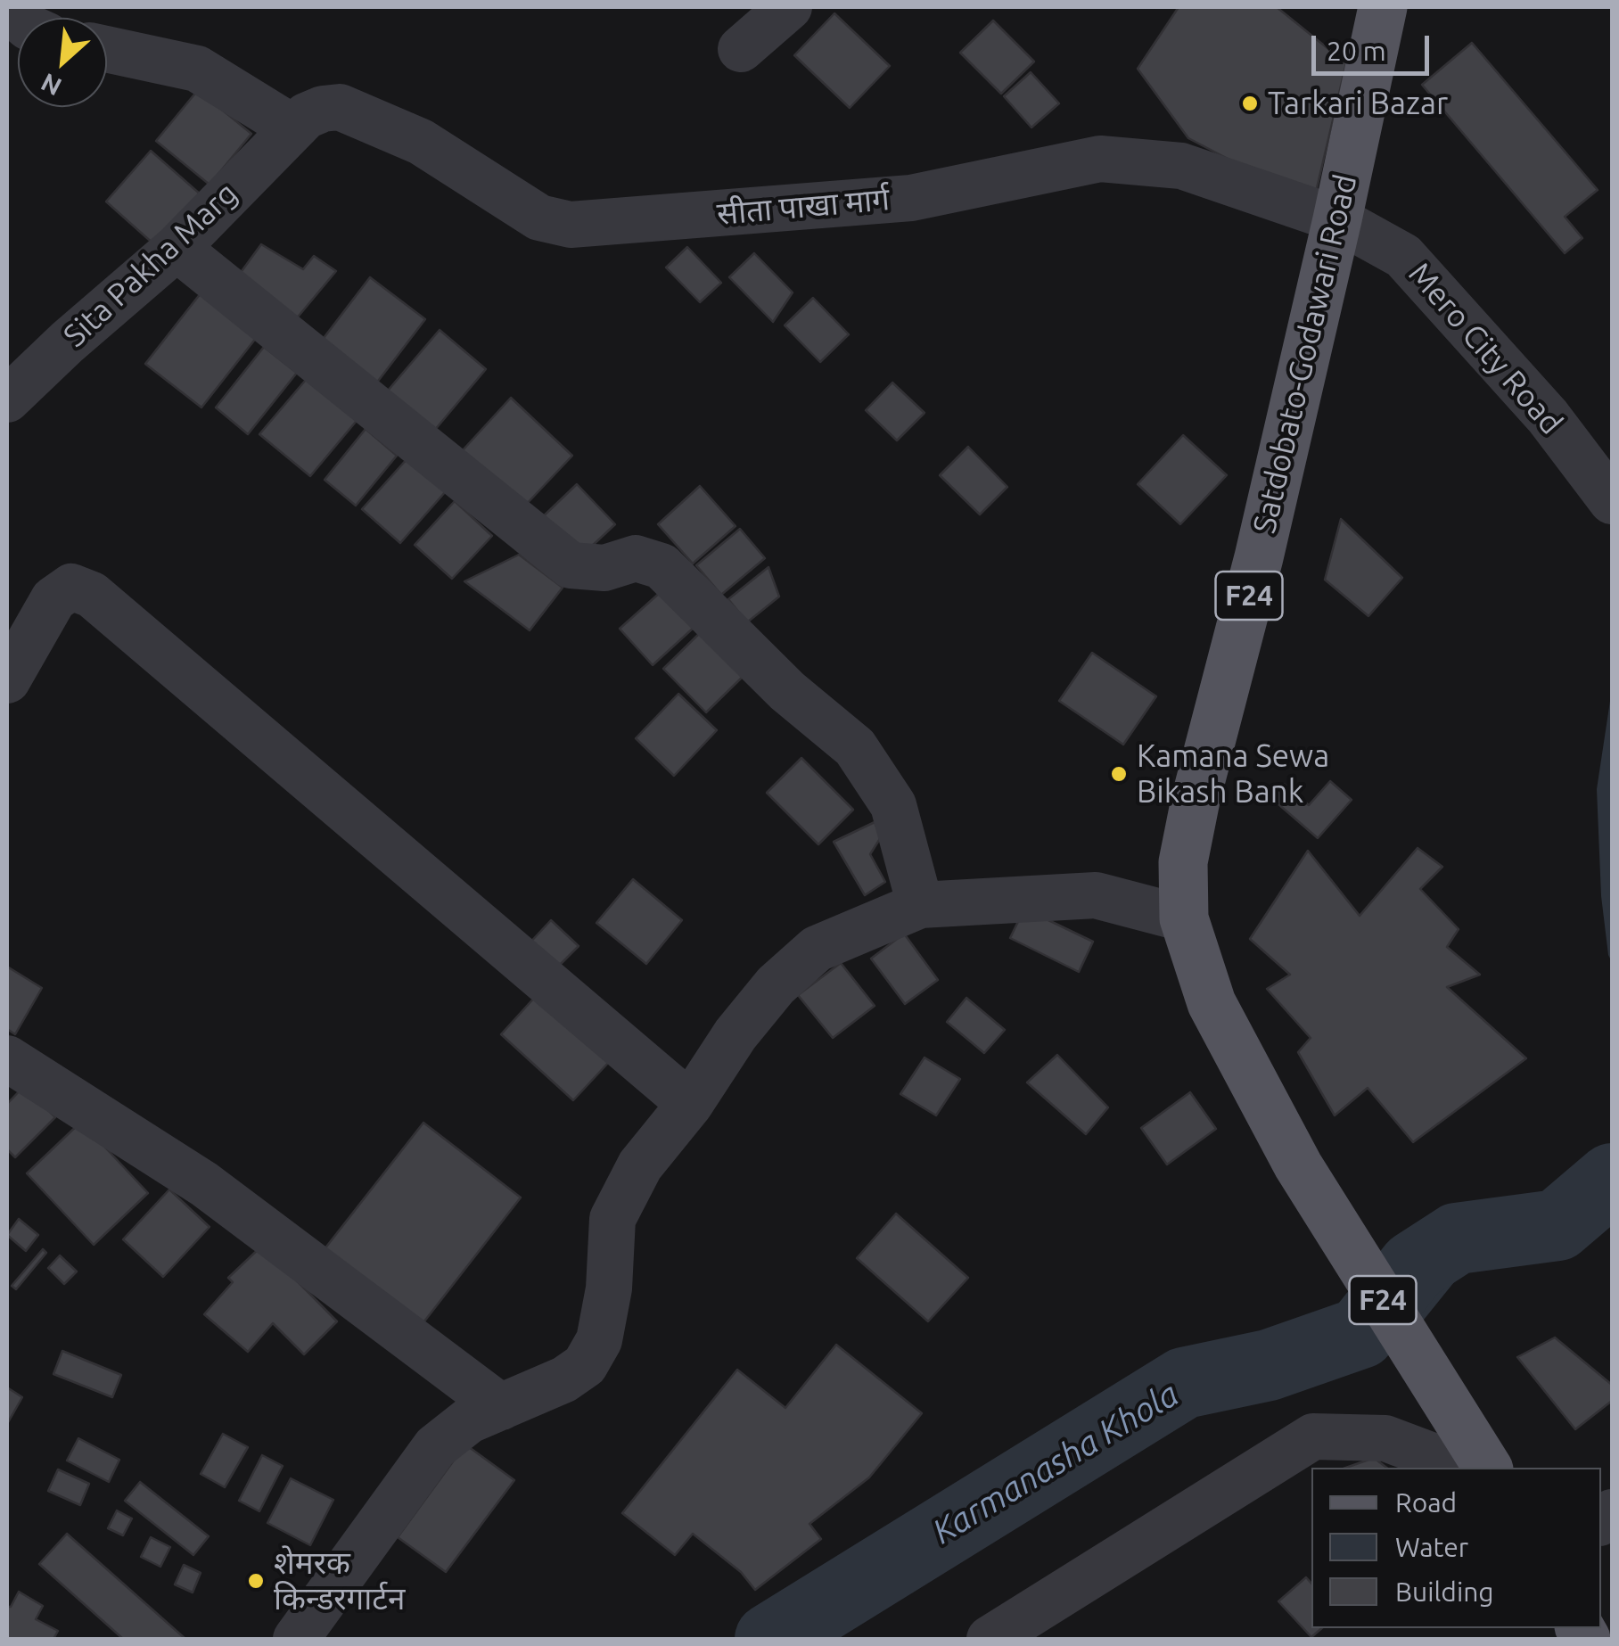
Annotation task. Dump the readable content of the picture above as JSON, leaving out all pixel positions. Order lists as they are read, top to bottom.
{
  "streets": {
    "main road": ["Satdobato-Godawari Road", "F24"],
    "street": ["सीता पाखा मार्ग", "Sita Pakha Marg", "Mero City Road"]
  },
  "crossings": [
    ["सीता पाखा मार्ग", "Sita Pakha Marg"],
    ["सीता पाखा मार्ग", "Mero City Road"],
    ["सीता पाखा मार्ग", "Satdobato-Godawari Road"],
    ["Mero City Road", "Satdobato-Godawari Road"]
  ],
  "water": ["Karmanasha Khola"],
  "places": ["Tarkari Bazar", "Kamana Sewa Bikash Bank", "शेमरक किन्डरगार्टन"],
  "legend": ["Road", "Water", "Building"],
  "scale_bar": "20 m",
  "north": "bottom left"
}
